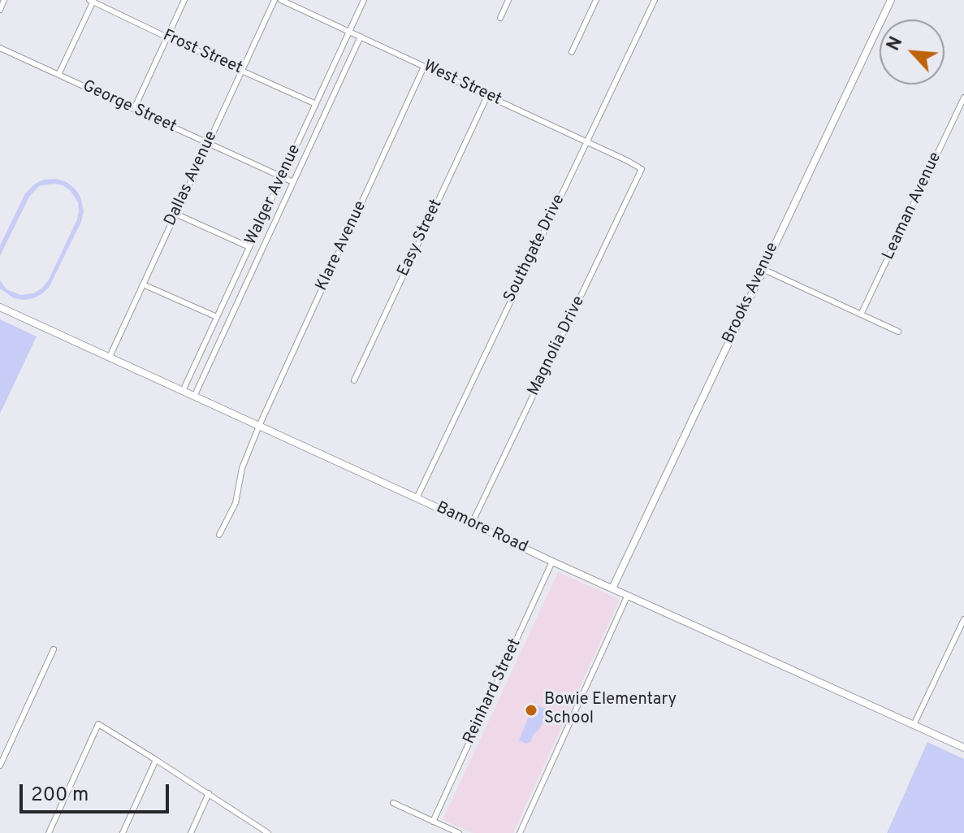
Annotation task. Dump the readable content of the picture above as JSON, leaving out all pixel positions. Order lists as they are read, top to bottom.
{
  "streets": {
    "street": [
      "Frost Street",
      "West Street",
      "George Street",
      "Dallas Avenue",
      "Walger Avenue",
      "Leaman Avenue",
      "Easy Street",
      "Klare Avenue",
      "Southgate Drive",
      "Brooks Avenue",
      "Magnolia Drive",
      "Bamore Road",
      "Reinhard Street"
    ]
  },
  "crossings": [
    ["Frost Street", "Dallas Avenue"],
    ["Frost Street", "Walger Avenue"],
    ["West Street", "Walger Avenue"],
    ["West Street", "Easy Street"],
    ["West Street", "Klare Avenue"],
    ["West Street", "Southgate Drive"],
    ["West Street", "Magnolia Drive"],
    ["George Street", "Dallas Avenue"],
    ["George Street", "Walger Avenue"],
    ["Dallas Avenue", "Bamore Road"],
    ["Walger Avenue", "Bamore Road"],
    ["Klare Avenue", "Bamore Road"],
    ["Southgate Drive", "Bamore Road"],
    ["Brooks Avenue", "Bamore Road"],
    ["Magnolia Drive", "Bamore Road"],
    ["Bamore Road", "Reinhard Street"]
  ],
  "places": ["Bowie Elementary School"],
  "scale_bar": "200 m",
  "north": "top left"
}
